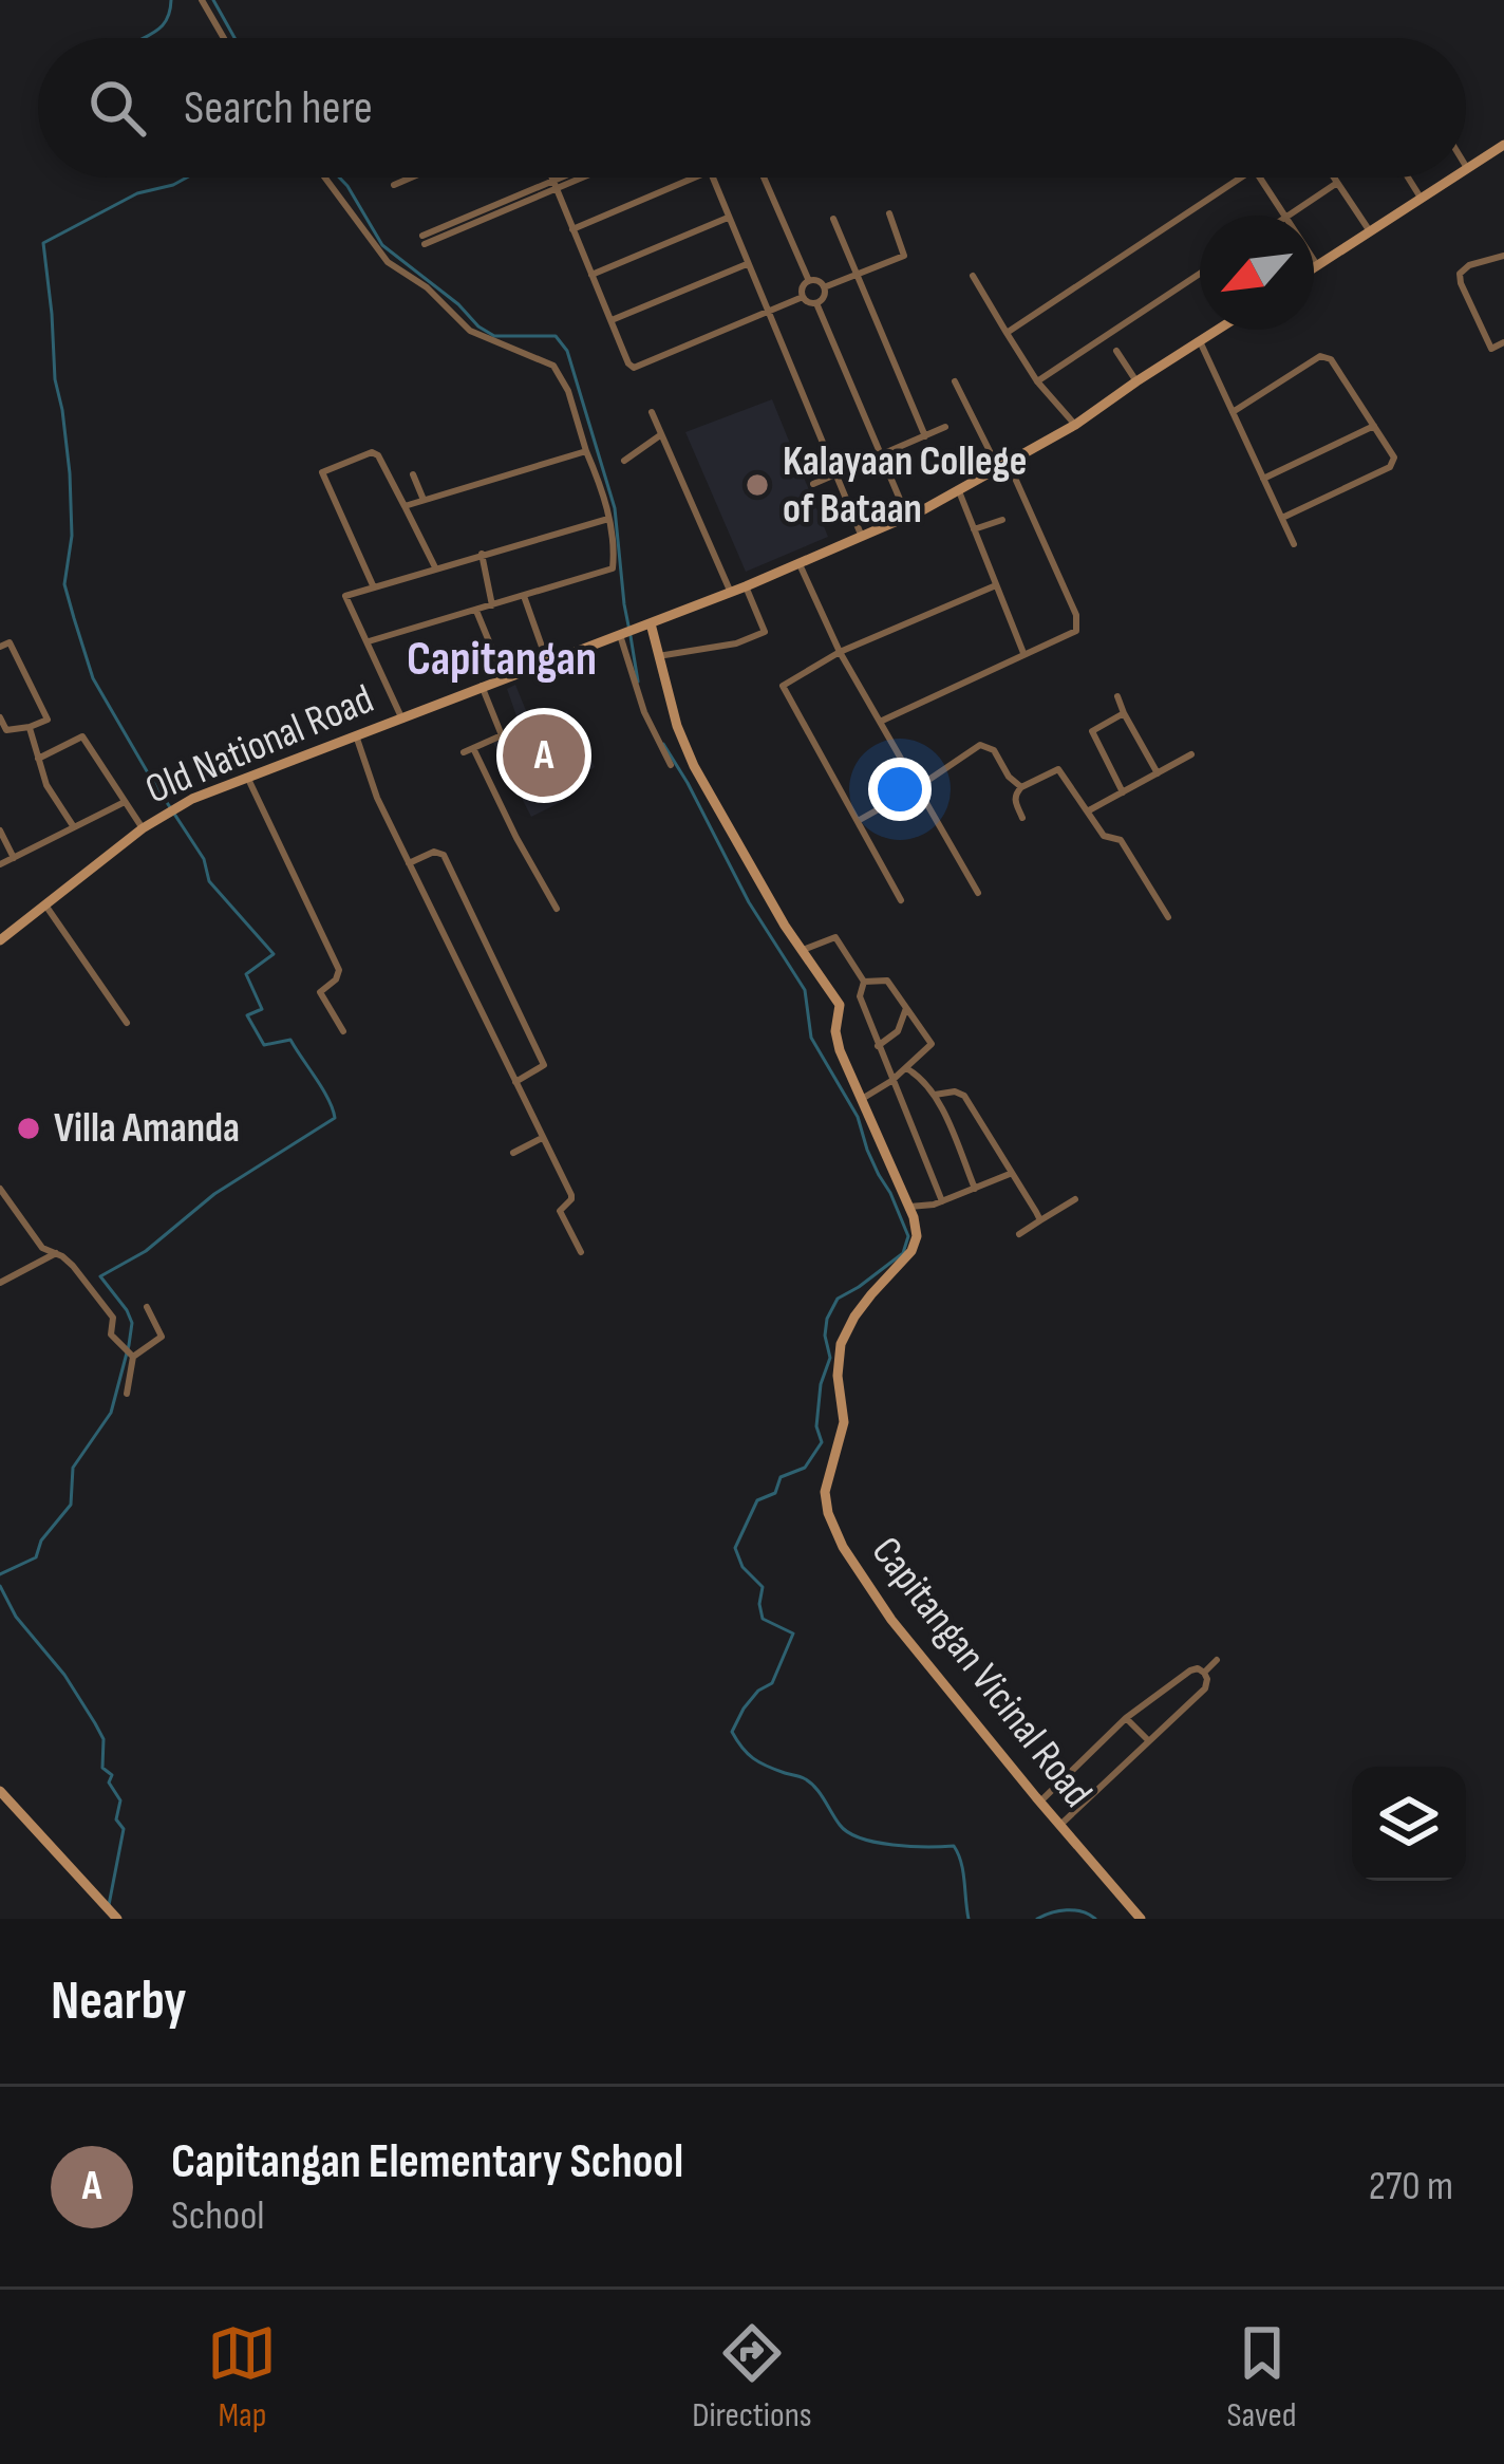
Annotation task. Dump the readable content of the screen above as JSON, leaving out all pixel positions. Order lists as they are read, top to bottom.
{
  "streets": {
    "street": ["Old National Road", "Capitangan Vicinal Road"]
  },
  "districts": ["Capitangan"],
  "places": ["Kalayaan College of Bataan", "Villa Amanda"],
  "north": "bottom left",
  "page": {
    "search": "Search here",
    "pins": "A",
    "heading": "Nearby",
    "list": [
      {
        "mark": "A",
        "name": "Capitangan Elementary School",
        "note": "School",
        "value": "270 m"
      }
    ],
    "nav": ["Map", "Directions", "Saved"]
  }
}
